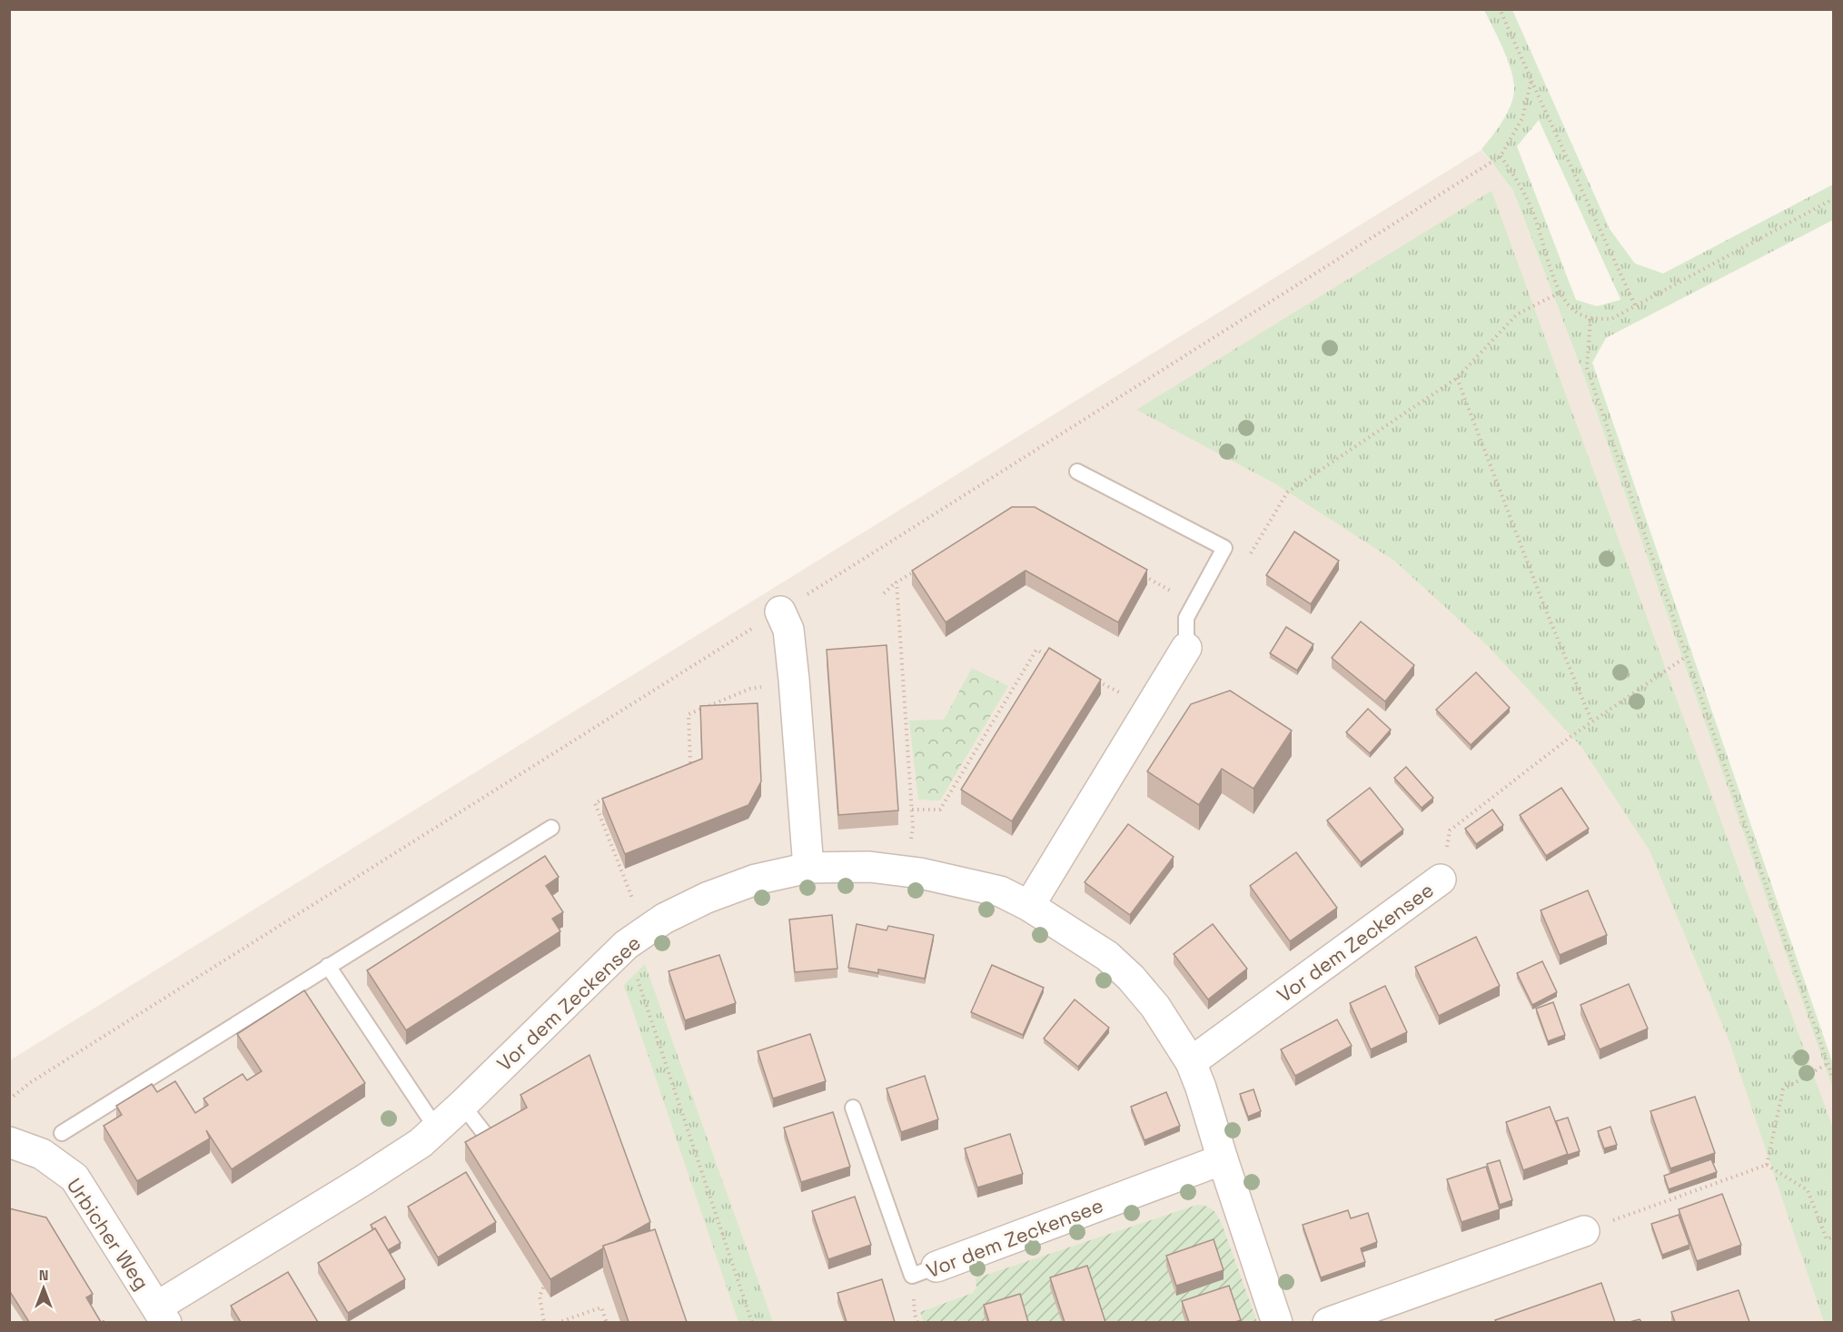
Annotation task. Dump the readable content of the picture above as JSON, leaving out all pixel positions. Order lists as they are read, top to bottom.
{
  "streets": {
    "street": ["Vor dem Zeckensee", "Urbicher Weg"]
  },
  "crossings": [
    ["Vor dem Zeckensee", "Urbicher Weg"]
  ],
  "north": "top"
}
